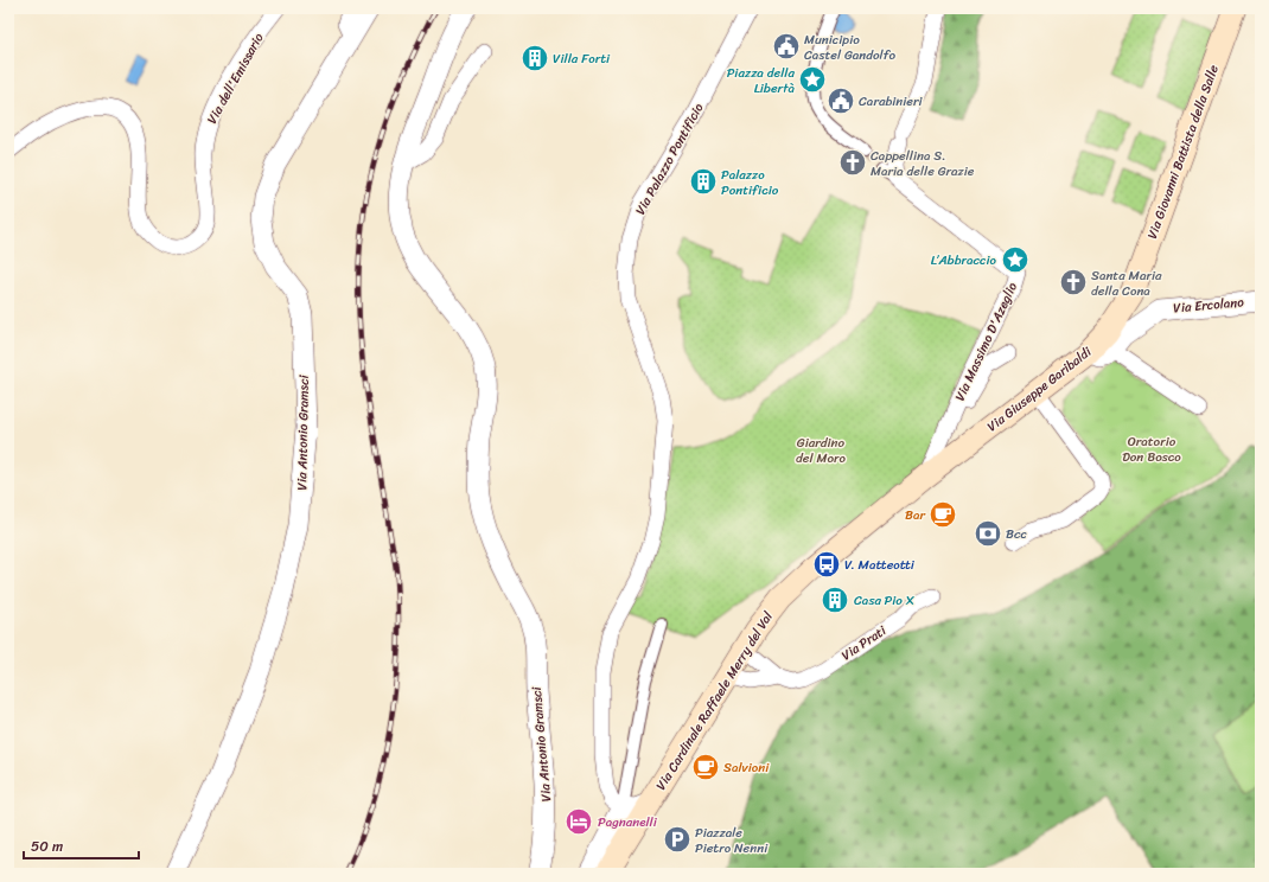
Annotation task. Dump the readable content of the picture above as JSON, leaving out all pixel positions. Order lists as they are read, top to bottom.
{
  "streets": {
    "main road": ["Via Giovanni Battista della Salle", "Via Giuseppe Garibaldi", "Via Cardinale Raffaele Merry del Val"],
    "street": [
      "Via dell'Emissario",
      "Via Palazzo Pontificio",
      "Via Ercolano",
      "Via Massimo D'Azeglio",
      "Via Antonio Gramsci",
      "Via Prati"
    ]
  },
  "crossings": [
    ["Via Giovanni Battista della Salle", "Via Giuseppe Garibaldi"],
    ["Via Massimo D'Azeglio", "Via Giuseppe Garibaldi"],
    ["Via Massimo D'Azeglio", "Via Cardinale Raffaele Merry del Val"],
    ["Via Giuseppe Garibaldi", "Via Cardinale Raffaele Merry del Val"]
  ],
  "parks": ["Oratorio Don Bosco", "Giardino del Moro"],
  "places": {
    "public building": ["Municipio Castel Gandolfo", "Carabinieri"],
    "building": ["Villa Forti", "Palazzo Pontificio", "Casa Pio X"],
    "place": ["Piazza della Libertà", "L’Abbraccio"],
    "church": ["Cappellina S. Maria delle Grazie", "Santa Maria della Cona"],
    "cafe": ["Bar", "Salvioni"],
    "bank": ["Bcc"],
    "bus stop": ["V. Matteotti"],
    "hotel": ["Pagnanelli"],
    "parking": ["Piazzale Pietro Nenni"]
  },
  "scale_bar": "50 m"
}
